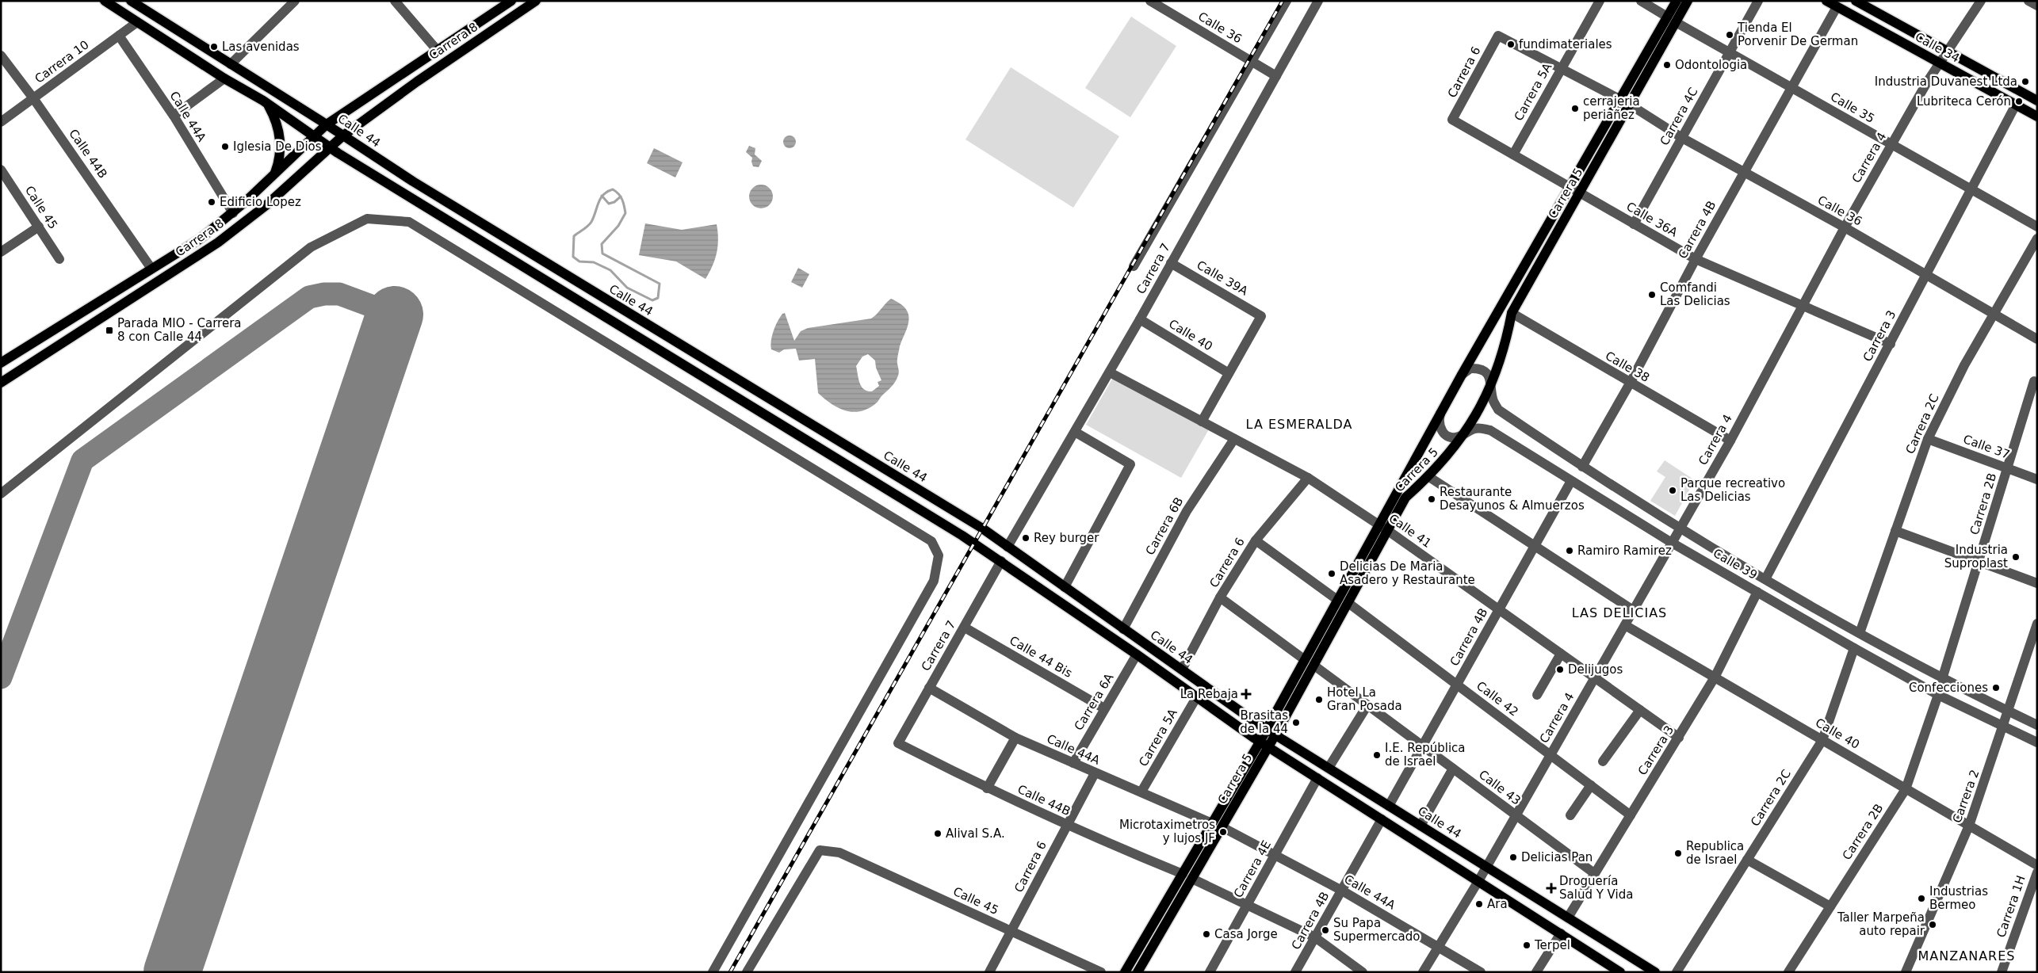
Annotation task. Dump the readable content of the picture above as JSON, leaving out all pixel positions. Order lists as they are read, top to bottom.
{
  "streets": {
    "main road": [
      "Carrera 8",
      "Calle 34",
      "Calle 44",
      "Carrera 5"
    ],
    "street": [
      "Calle 36",
      "Carrera 10",
      "Carrera 6",
      "Carrera 5A",
      "Calle 35",
      "Calle 44A",
      "Carrera 4C",
      "Calle 44B",
      "Carrera 4",
      "Calle 45",
      "Calle 36A",
      "Carrera 4B",
      "Carrera 7",
      "Calle 39A",
      "Calle 40",
      "Carrera 3",
      "Calle 38",
      "Carrera 2C",
      "Calle 37",
      "Carrera 2B",
      "Carrera 6B",
      "Calle 41",
      "Calle 39",
      "Calle 44 Bis",
      "Calle 42",
      "Carrera 6A",
      "Calle 43",
      "Carrera 2",
      "Carrera 4E",
      "Carrera 1H"
    ]
  },
  "crossings": [
    ["Calle 36", "Carrera 4C"],
    ["Calle 36", "Carrera 4"],
    ["Calle 36", "Carrera 5"],
    ["Calle 36", "Carrera 4B"],
    ["Calle 36", "Carrera 7"],
    ["Calle 36", "Carrera 3"],
    ["Calle 36", "Carrera 2C"],
    ["Carrera 8", "Calle 44A"],
    ["Carrera 8", "Calle 44"],
    ["Carrera 8", "Calle 44B"],
    ["Calle 34", "Carrera 4"],
    ["Calle 34", "Carrera 4B"],
    ["Calle 34", "Carrera 3"],
    ["Carrera 10", "Calle 44A"],
    ["Carrera 10", "Calle 44B"],
    ["Carrera 6", "Carrera 5A"],
    ["Carrera 6", "Calle 44A"],
    ["Carrera 6", "Calle 44"],
    ["Carrera 6", "Calle 44B"],
    ["Carrera 6", "Calle 45"],
    ["Carrera 6", "Calle 36A"],
    ["Carrera 6", "Calle 41"],
    ["Carrera 5A", "Calle 44A"],
    ["Carrera 5A", "Calle 36A"],
    ["Calle 35", "Carrera 4C"],
    ["Calle 35", "Carrera 4"],
    ["Calle 35", "Carrera 5"],
    ["Calle 35", "Carrera 4B"],
    ["Calle 35", "Carrera 3"],
    ["Calle 44A", "Carrera 4"],
    ["Calle 44A", "Carrera 5"],
    ["Calle 44A", "Carrera 4B"],
    ["Calle 44A", "Carrera 7"],
    ["Calle 44A", "Carrera 6A"],
    ["Calle 44A", "Carrera 4E"],
    ["Carrera 4C", "Calle 36A"],
    ["Calle 44", "Carrera 4"],
    ["Calle 44", "Carrera 5"],
    ["Calle 44", "Carrera 4B"],
    ["Calle 44", "Carrera 7"],
    ["Calle 44", "Carrera 3"],
    ["Calle 44", "Carrera 6B"],
    ["Calle 44B", "Carrera 5"],
    ["Calle 44B", "Carrera 7"],
    ["Carrera 4", "Calle 36A"],
    ["Carrera 4", "Calle 40"],
    ["Carrera 4", "Calle 38"],
    ["Carrera 4", "Calle 41"],
    ["Carrera 4", "Calle 39"],
    ["Carrera 4", "Calle 42"],
    ["Carrera 4", "Calle 43"],
    ["Carrera 5", "Calle 36A"],
    ["Carrera 5", "Calle 38"],
    ["Carrera 5", "Calle 41"],
    ["Carrera 5", "Calle 39"],
    ["Carrera 5", "Calle 42"],
    ["Carrera 5", "Calle 43"],
    ["Calle 36A", "Carrera 4B"],
    ["Calle 36A", "Carrera 3"],
    ["Carrera 4B", "Calle 38"],
    ["Carrera 4B", "Calle 41"],
    ["Carrera 4B", "Calle 39"],
    ["Carrera 4B", "Calle 42"],
    ["Carrera 4B", "Calle 43"],
    ["Carrera 7", "Calle 39A"],
    ["Carrera 7", "Calle 40"],
    ["Carrera 7", "Calle 41"],
    ["Carrera 7", "Calle 44 Bis"],
    ["Calle 39A", "Calle 40"],
    ["Calle 40", "Carrera 3"],
    ["Calle 40", "Carrera 2C"],
    ["Calle 40", "Carrera 2B"],
    ["Calle 40", "Carrera 2"],
    ["Carrera 3", "Calle 41"],
    ["Carrera 3", "Calle 39"],
    ["Carrera 3", "Calle 42"],
    ["Carrera 3", "Calle 43"],
    ["Carrera 2C", "Calle 37"],
    ["Carrera 2C", "Calle 39"],
    ["Calle 37", "Carrera 2B"],
    ["Carrera 2B", "Calle 39"],
    ["Carrera 6B", "Calle 41"],
    ["Calle 39", "Carrera 2"],
    ["Calle 44 Bis", "Carrera 6A"]
  ],
  "districts": ["LA ESMERALDA", "LAS DELICIAS", "MANZANARES"],
  "places": {
    "other": [
      "Tienda El Porvenir De German",
      "fundimateriales",
      "Las avenidas",
      "Odontologia",
      "Industria Duvanest Ltda",
      "Lubriteca Cerón",
      "cerrajeria periañez",
      "Iglesia De Dios",
      "Edificio Lopez",
      "Comfandi Las Delicias",
      "Parque recreativo Las Delicias",
      "Restaurante Desayunos & Almuerzos",
      "Rey burger",
      "Ramiro Ramirez",
      "Industria Suproplast",
      "Delicias De Maria Asadero y Restaurante",
      "Delijugos",
      "Confecciones",
      "Hotel La Gran Posada",
      "Brasitas de la 44",
      "I.E. República de Israel",
      "Microtaximetros y lujos JF",
      "Alival S.A.",
      "Republica de Israel",
      "Delicias Pan",
      "Industrias Bermeo",
      "Ara",
      "Taller Marpeña auto repair",
      "Su Papa Supermercado",
      "Casa Jorge",
      "Terpel"
    ],
    "transit": ["Parada MIO - Carrera 8 con Calle 44"],
    "health": ["La Rebaja", "Droguería Salud Y Vida"]
  }
}
